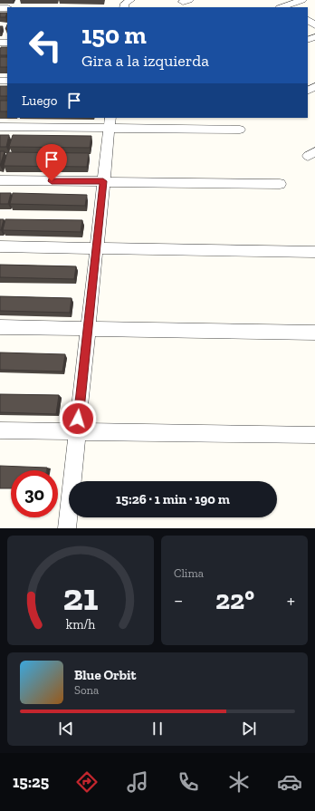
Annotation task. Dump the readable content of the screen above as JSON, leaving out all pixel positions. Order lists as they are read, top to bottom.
{
  "page": {
    "turn": ["150 m", "Gira a la izquierda"],
    "then": "Luego",
    "limit": "30",
    "trip": "15:26 · 1 min · 190 m",
    "tile": "Clima",
    "heat": ["−", "22°", "+"],
    "song": ["Blue Orbit", "Sona"],
    "tabs": "15:25",
    "gauge": ["21", "km/h"]
  }
}
